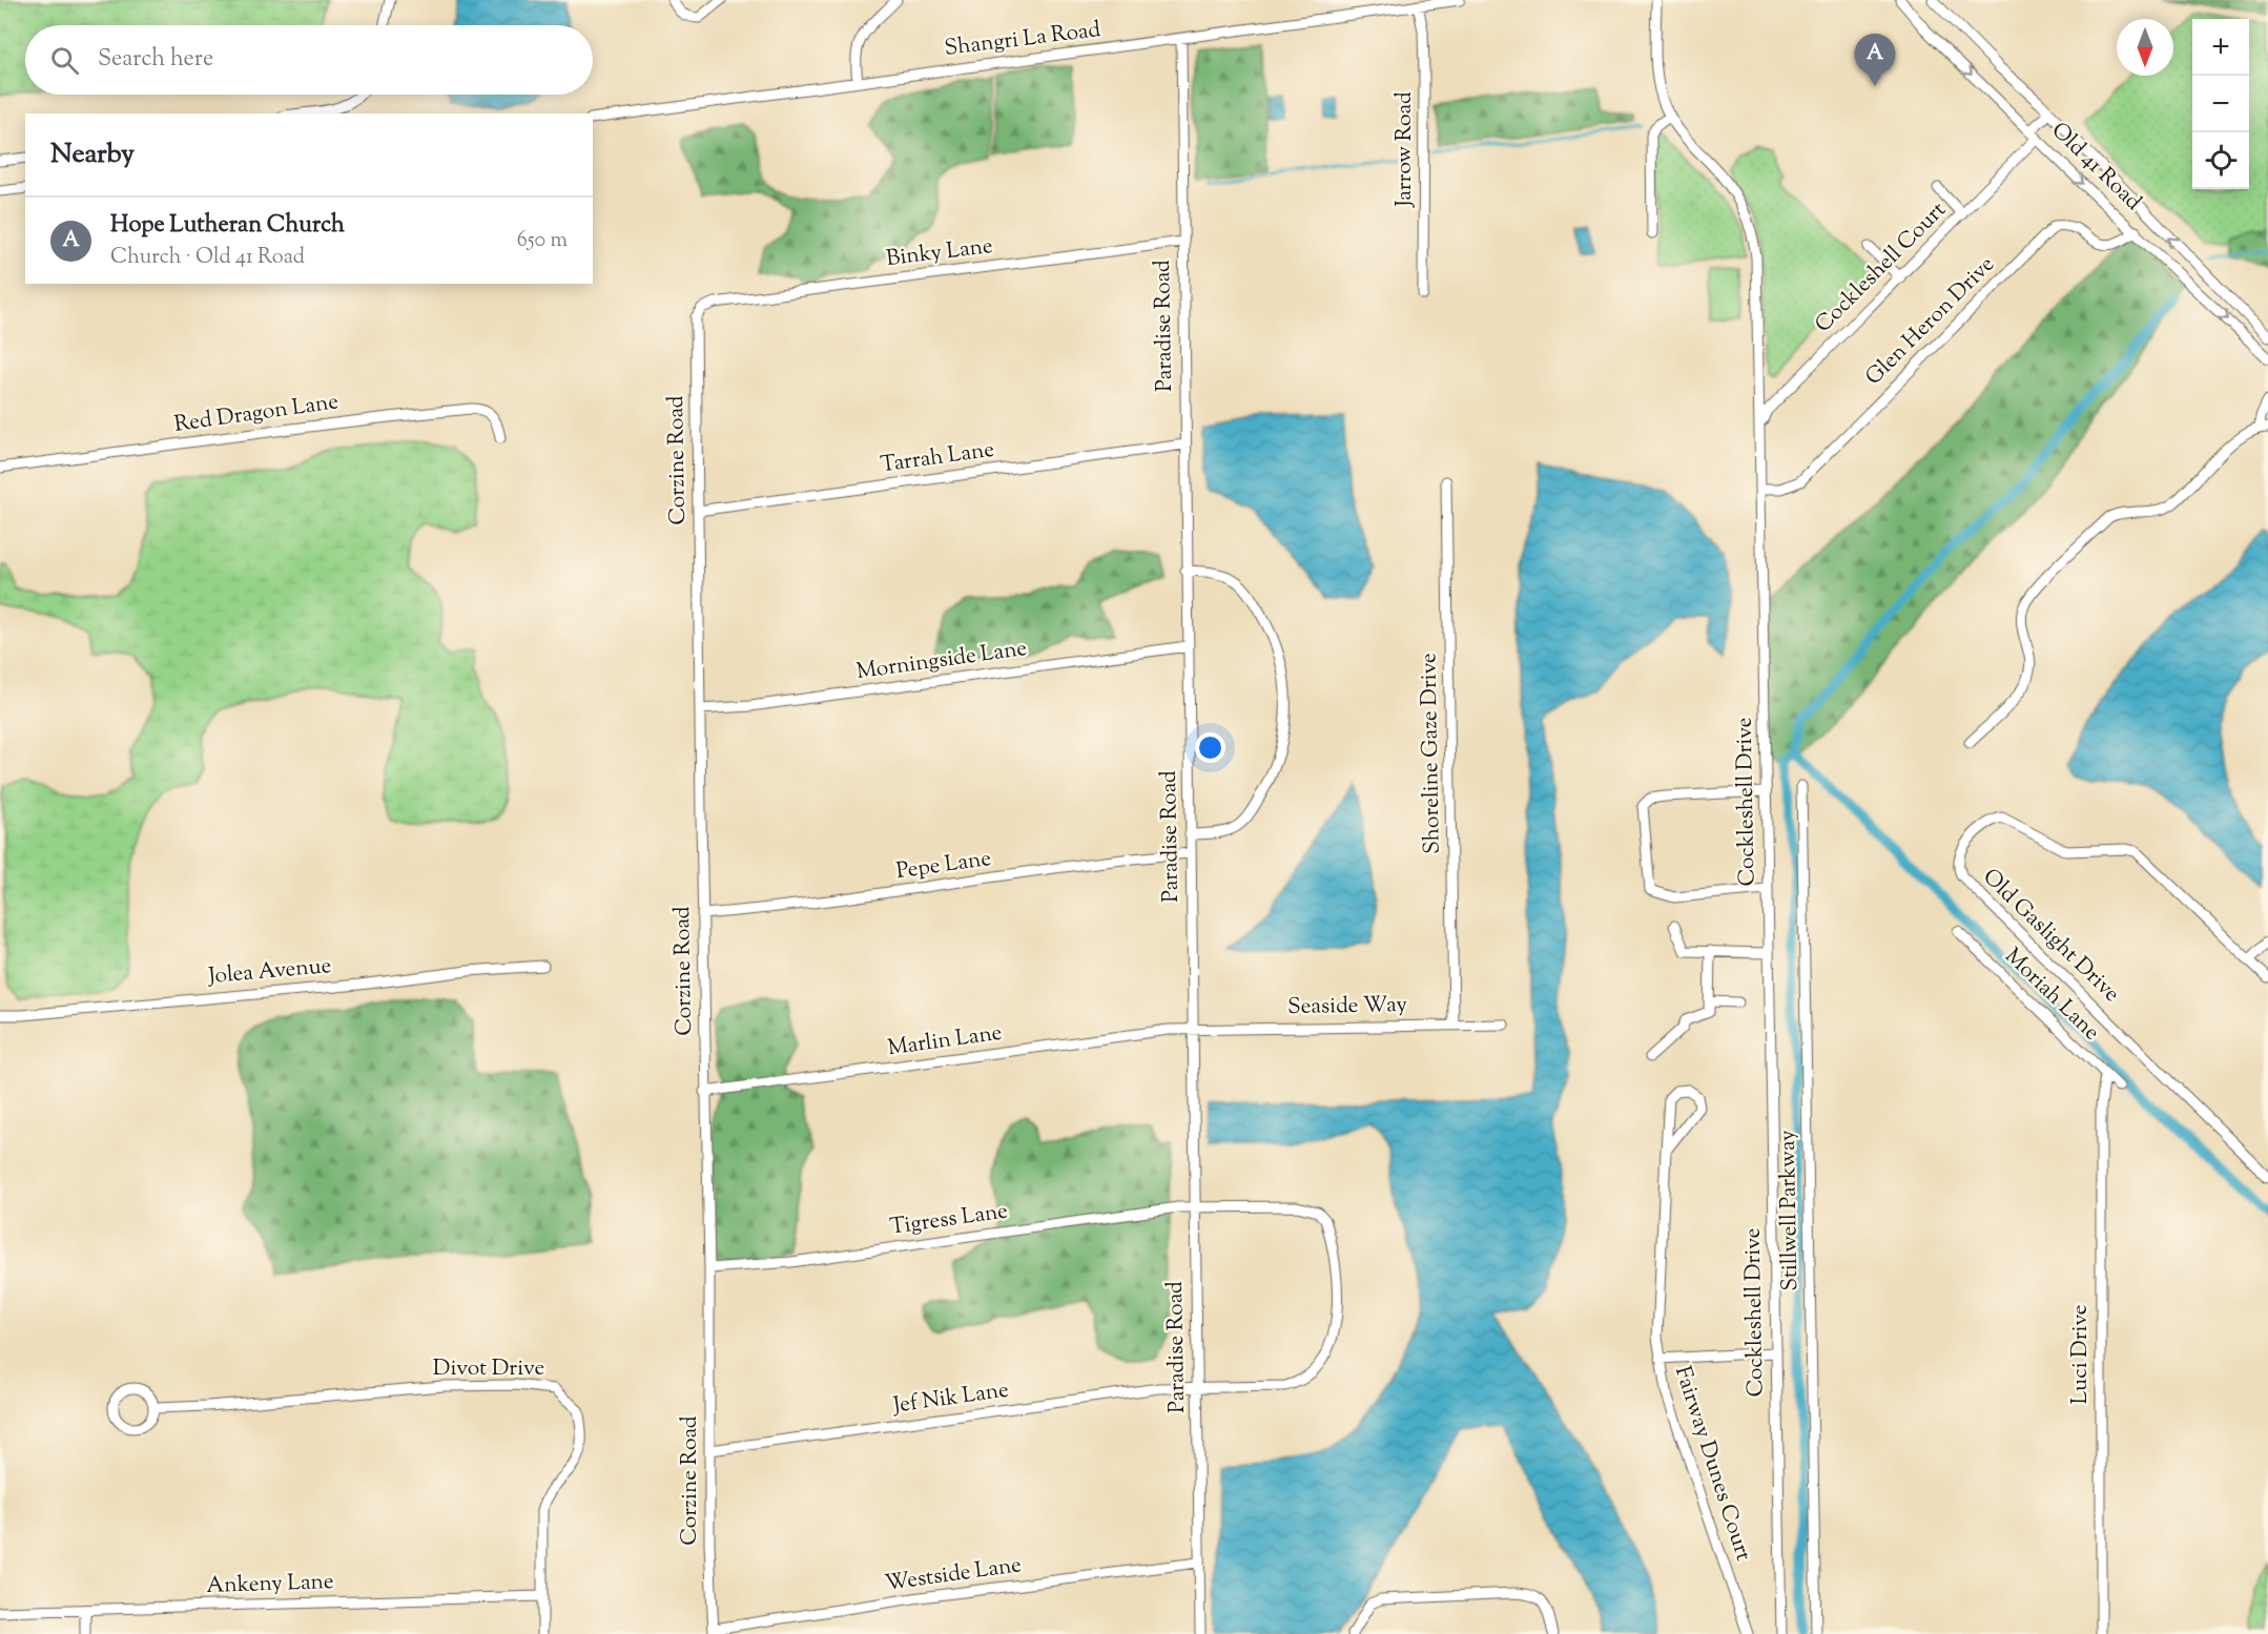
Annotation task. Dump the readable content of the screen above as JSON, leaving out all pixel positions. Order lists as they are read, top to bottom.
{
  "streets": {
    "street": [
      "Shangri La Road",
      "Jarrow Road",
      "Old 41 Road",
      "Binky Lane",
      "Cockleshell Court",
      "Glen Heron Drive",
      "Paradise Road",
      "Red Dragon Lane",
      "Tarrah Lane",
      "Corzine Road",
      "Morningside Lane",
      "Shoreline Gaze Drive",
      "Cockleshell Drive",
      "Pepe Lane",
      "Old Gaslight Drive",
      "Jolea Avenue",
      "Moriah Lane",
      "Seaside Way",
      "Marlin Lane",
      "Stillwell Parkway",
      "Tigress Lane",
      "Luci Drive",
      "Divot Drive",
      "Jef Nik Lane",
      "Fairway Dunes Court",
      "Westside Lane",
      "Ankeny Lane"
    ]
  },
  "crossings": [
    ["Shangri La Road", "Jarrow Road"],
    ["Shangri La Road", "Paradise Road"],
    ["Old 41 Road", "Cockleshell Court"],
    ["Old 41 Road", "Glen Heron Drive"],
    ["Binky Lane", "Paradise Road"],
    ["Binky Lane", "Corzine Road"],
    ["Cockleshell Court", "Cockleshell Drive"],
    ["Glen Heron Drive", "Cockleshell Drive"],
    ["Paradise Road", "Tarrah Lane"],
    ["Paradise Road", "Morningside Lane"],
    ["Paradise Road", "Pepe Lane"],
    ["Paradise Road", "Seaside Way"],
    ["Paradise Road", "Marlin Lane"],
    ["Paradise Road", "Tigress Lane"],
    ["Paradise Road", "Jef Nik Lane"],
    ["Paradise Road", "Westside Lane"],
    ["Tarrah Lane", "Corzine Road"],
    ["Corzine Road", "Morningside Lane"],
    ["Corzine Road", "Pepe Lane"],
    ["Corzine Road", "Marlin Lane"],
    ["Corzine Road", "Tigress Lane"],
    ["Corzine Road", "Jef Nik Lane"],
    ["Corzine Road", "Westside Lane"],
    ["Shoreline Gaze Drive", "Seaside Way"],
    ["Moriah Lane", "Luci Drive"],
    ["Seaside Way", "Marlin Lane"],
    ["Tigress Lane", "Jef Nik Lane"],
    ["Divot Drive", "Ankeny Lane"]
  ],
  "north": "bottom",
  "page": {
    "map_buttons": ["+", "−"],
    "search": "Search here",
    "pins": "A",
    "heading": "Nearby",
    "list": [
      {
        "mark": "A",
        "name": "Hope Lutheran Church",
        "note": "Church · Old 41 Road",
        "value": "650 m"
      }
    ]
  }
}
